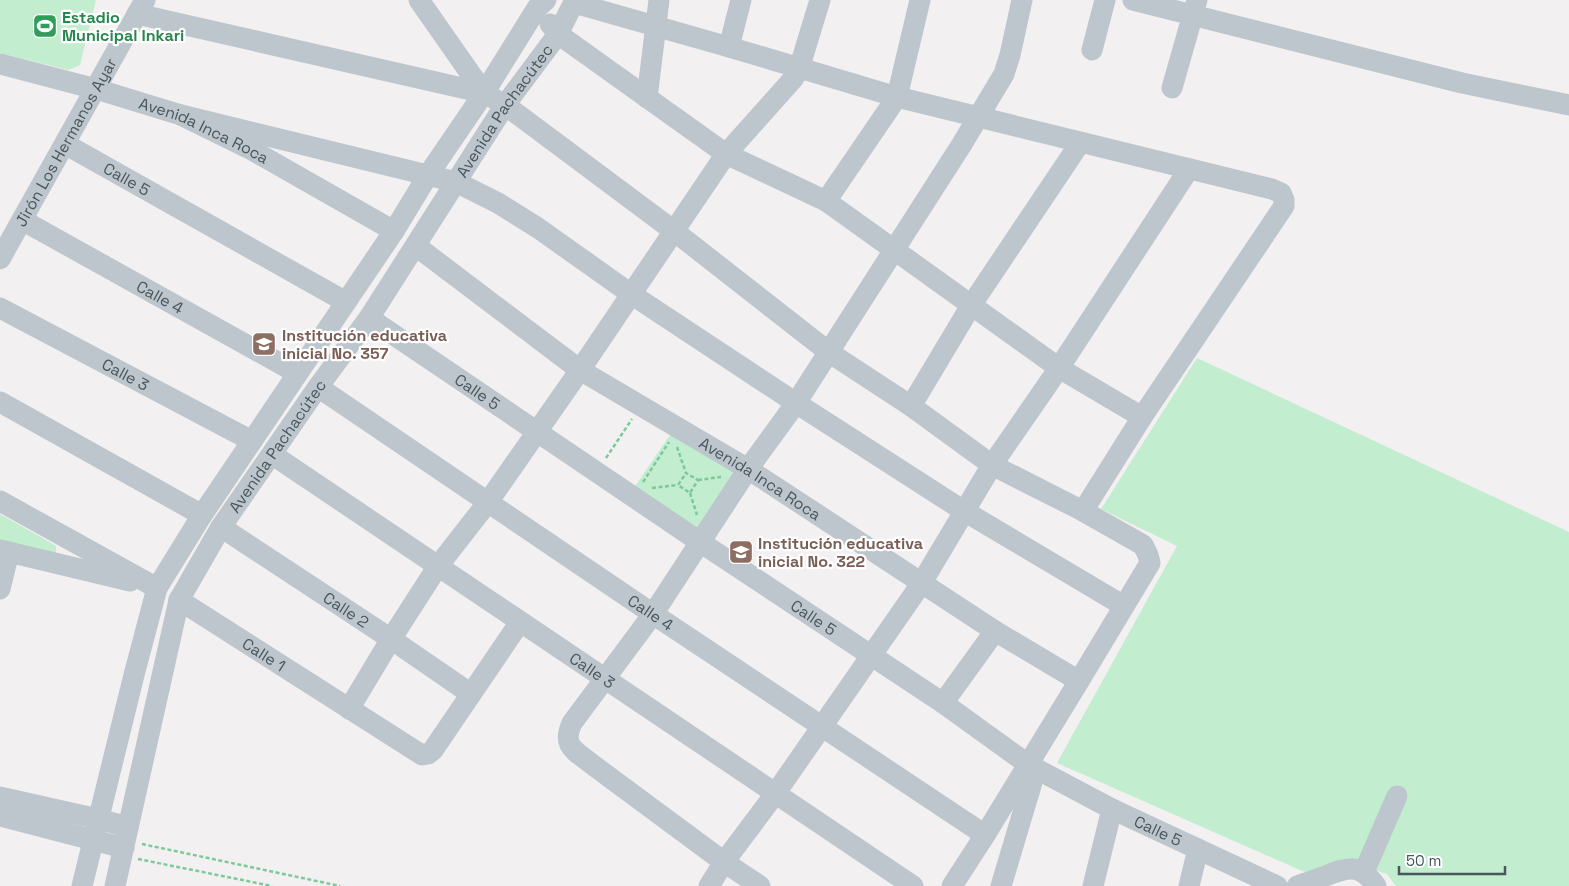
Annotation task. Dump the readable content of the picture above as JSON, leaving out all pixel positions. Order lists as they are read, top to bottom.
{
  "streets": {
    "street": [
      "Avenida Pachacútec",
      "Avenida Inca Roca",
      "Jirón Los Hermanos Ayar",
      "Calle 5",
      "Calle 4",
      "Calle 3",
      "Calle 2",
      "Calle 1"
    ]
  },
  "crossings": [
    ["Avenida Pachacútec", "Avenida Inca Roca"],
    ["Avenida Pachacútec", "Calle 5"],
    ["Avenida Pachacútec", "Calle 4"],
    ["Avenida Pachacútec", "Calle 3"],
    ["Avenida Pachacútec", "Calle 2"],
    ["Avenida Pachacútec", "Calle 1"],
    ["Avenida Inca Roca", "Jirón Los Hermanos Ayar"],
    ["Jirón Los Hermanos Ayar", "Calle 5"],
    ["Jirón Los Hermanos Ayar", "Calle 4"],
    ["Calle 2", "Calle 1"]
  ],
  "places": {
    "sports": ["Estadio Municipal Inkari"],
    "school or university": ["Institución educativa inicial No. 357", "Institución educativa inicial No. 322"]
  },
  "scale_bar": "50 m"
}
